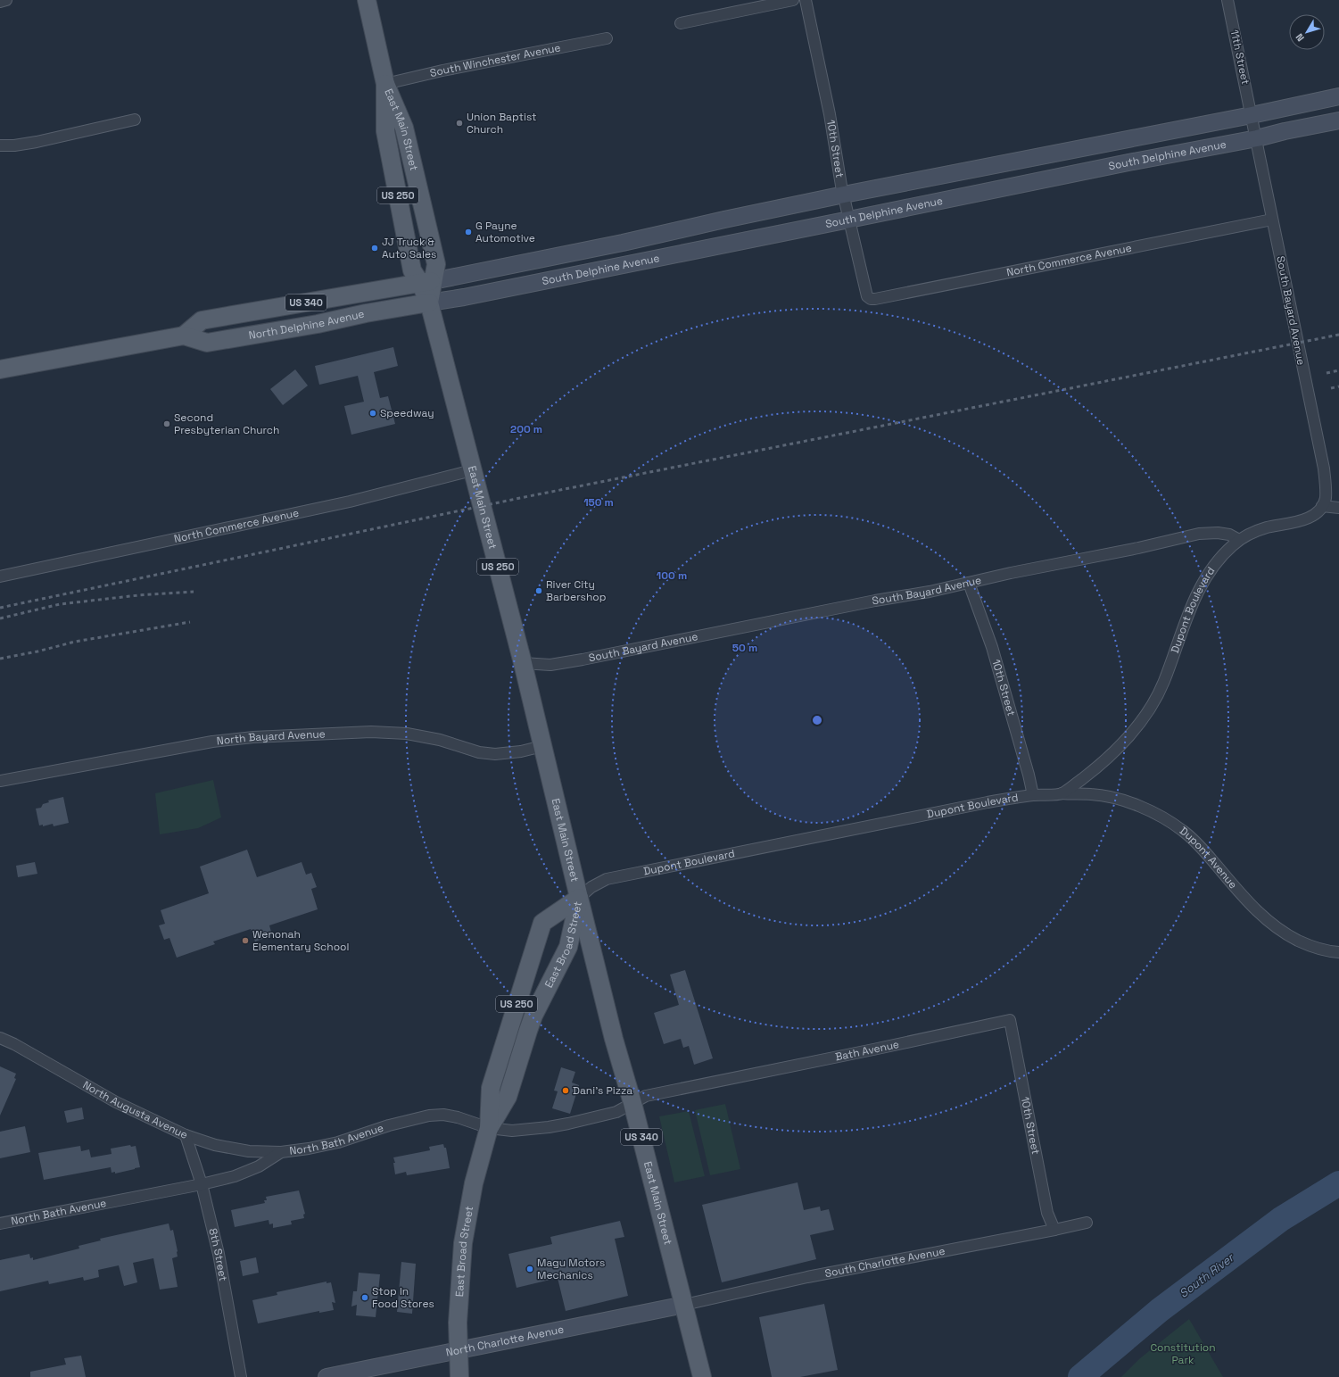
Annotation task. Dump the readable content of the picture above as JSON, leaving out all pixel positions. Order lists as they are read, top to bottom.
{
  "streets": {
    "main road": [
      "East Main Street",
      "South Delphine Avenue",
      "US 250",
      "US 340",
      "North Delphine Avenue",
      "East Broad Street",
      "North Charlotte Avenue"
    ],
    "street": [
      "11th Street",
      "South Winchester Avenue",
      "10th Street",
      "North Commerce Avenue",
      "South Bayard Avenue",
      "Dupont Boulevard",
      "North Bayard Avenue",
      "Dupont Avenue",
      "Bath Avenue",
      "North Augusta Avenue",
      "North Bath Avenue",
      "8th Street",
      "South Charlotte Avenue"
    ]
  },
  "crossings": [
    ["11th Street", "South Delphine Avenue"],
    ["11th Street", "South Bayard Avenue"],
    ["South Winchester Avenue", "East Main Street"],
    ["East Main Street", "South Delphine Avenue"],
    ["East Main Street", "North Commerce Avenue"],
    ["East Main Street", "South Bayard Avenue"],
    ["East Main Street", "North Delphine Avenue"],
    ["East Main Street", "Dupont Boulevard"],
    ["East Main Street", "North Bayard Avenue"],
    ["East Main Street", "East Broad Street"],
    ["East Main Street", "Bath Avenue"],
    ["East Main Street", "North Bath Avenue"],
    ["East Main Street", "South Charlotte Avenue"],
    ["East Main Street", "North Charlotte Avenue"],
    ["10th Street", "South Delphine Avenue"],
    ["10th Street", "North Commerce Avenue"],
    ["10th Street", "South Bayard Avenue"],
    ["10th Street", "Dupont Boulevard"],
    ["10th Street", "Bath Avenue"],
    ["10th Street", "South Charlotte Avenue"],
    ["South Delphine Avenue", "South Bayard Avenue"],
    ["South Delphine Avenue", "North Delphine Avenue"],
    ["North Commerce Avenue", "South Bayard Avenue"],
    ["South Bayard Avenue", "Dupont Boulevard"],
    ["Dupont Boulevard", "Dupont Avenue"],
    ["Dupont Boulevard", "East Broad Street"],
    ["East Broad Street", "North Bath Avenue"],
    ["East Broad Street", "North Charlotte Avenue"],
    ["Bath Avenue", "North Bath Avenue"],
    ["North Augusta Avenue", "North Bath Avenue"],
    ["North Augusta Avenue", "8th Street"],
    ["North Bath Avenue", "8th Street"],
    ["South Charlotte Avenue", "North Charlotte Avenue"]
  ],
  "water": ["South River"],
  "parks": ["Constitution Park"],
  "places": [
    "Union Baptist Church",
    "G Payne Automotive",
    "JJ Truck & Auto Sales",
    "Speedway",
    "Second Presbyterian Church",
    "River City Barbershop",
    "Wenonah Elementary School",
    "Dani's Pizza",
    "Magu Motors Mechanics",
    "Stop In Food Stores"
  ],
  "north": "bottom left",
  "rings": [
    "200 m",
    "150 m",
    "100 m",
    "50 m"
  ]
}
